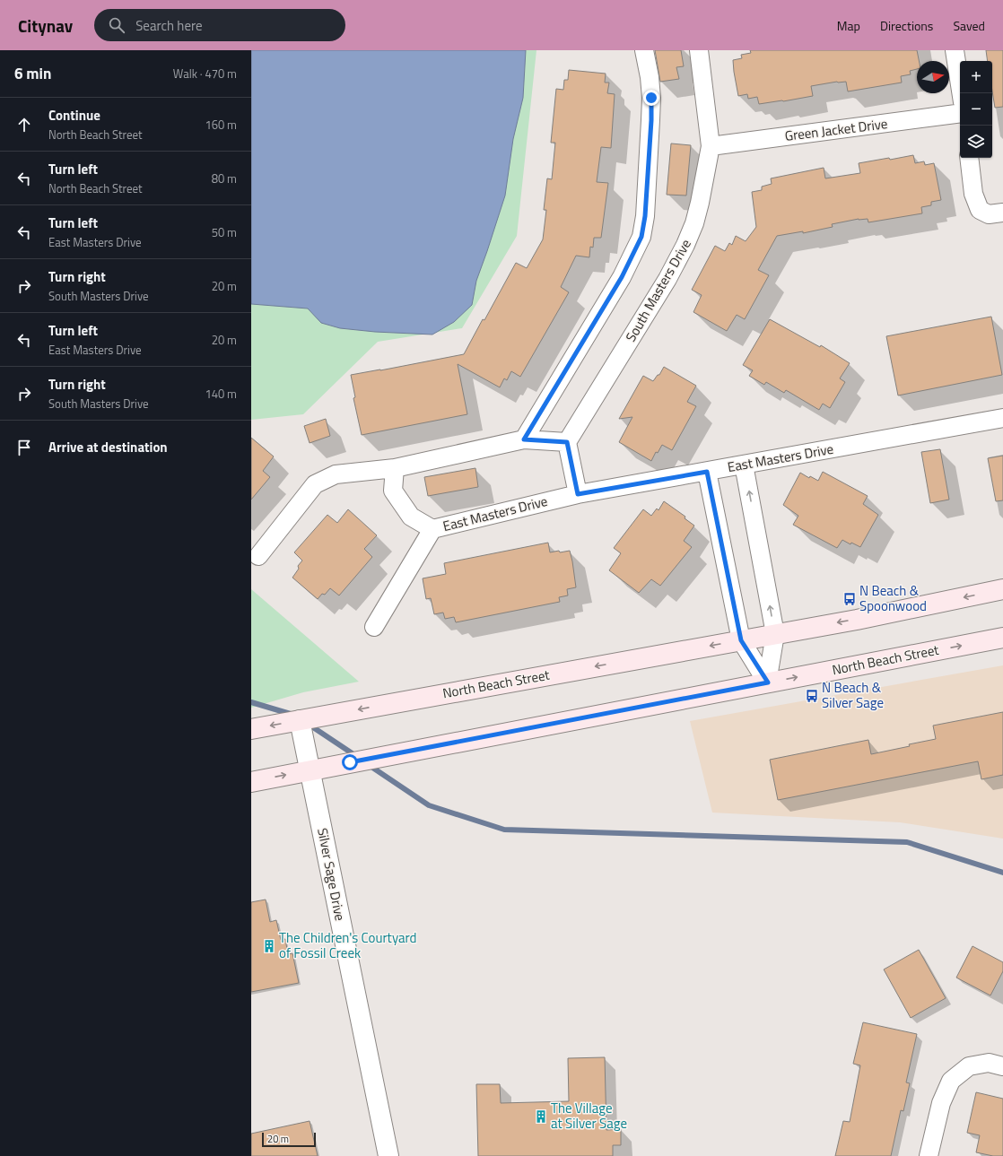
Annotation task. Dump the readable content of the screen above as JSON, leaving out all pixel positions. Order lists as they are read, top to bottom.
{
  "streets": {
    "main road": ["North Beach Street"],
    "street": [
      "Green Jacket Drive",
      "South Masters Drive",
      "East Masters Drive",
      "Silver Sage Drive"
    ]
  },
  "crossings": [
    ["Green Jacket Drive", "South Masters Drive"],
    ["North Beach Street", "Silver Sage Drive"]
  ],
  "places": {
    "bus stop": ["N Beach & Spoonwood", "N Beach & Silver Sage"],
    "building": ["The Children's Courtyard of Fossil Creek", "The Village at Silver Sage"]
  },
  "scale_bar": "20 m",
  "north": "right",
  "page": {
    "header": "Citynav",
    "search": "Search here",
    "nav": ["Map", "Directions", "Saved"],
    "heading": ["6 min", "Walk · 470 m"],
    "map_buttons": ["+", "−"],
    "list": [
      ["Continue", "North Beach Street", "160 m"],
      ["Turn left", "North Beach Street", "80 m"],
      ["Turn left", "East Masters Drive", "50 m"],
      ["Turn right", "South Masters Drive", "20 m"],
      ["Turn left", "East Masters Drive", "20 m"],
      ["Turn right", "South Masters Drive", "140 m"],
      "Arrive at destination"
    ],
    "scale": "20 m"
  }
}
